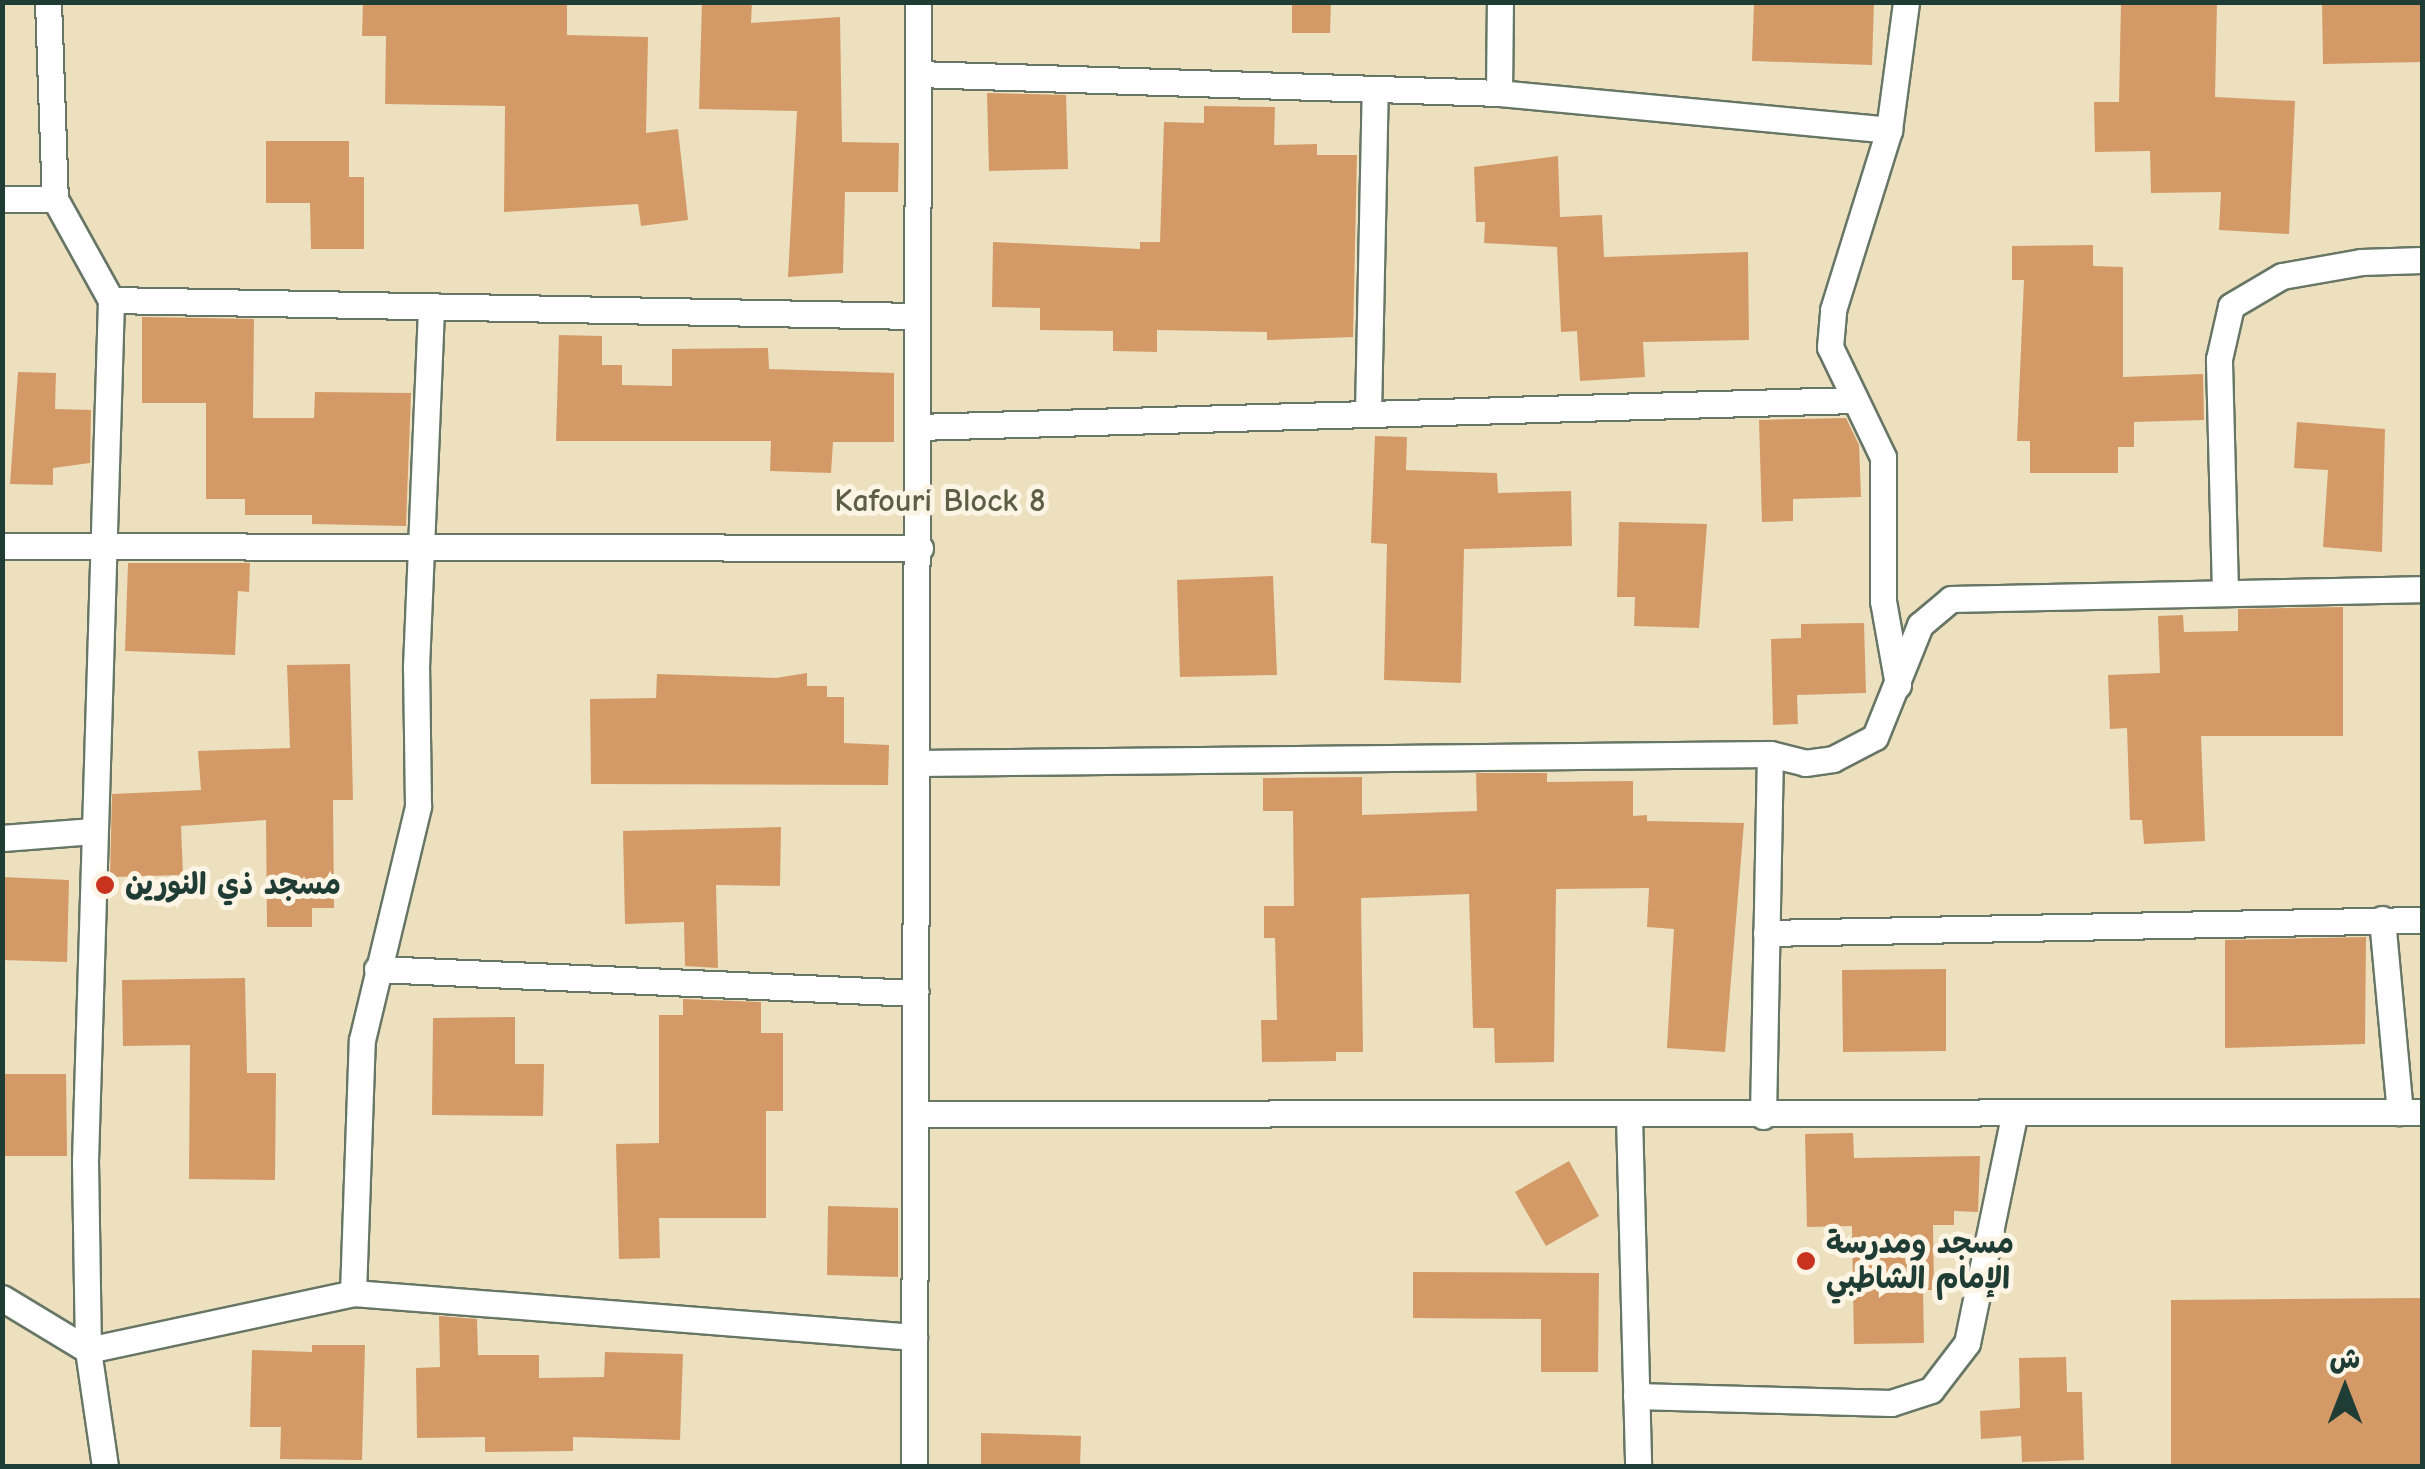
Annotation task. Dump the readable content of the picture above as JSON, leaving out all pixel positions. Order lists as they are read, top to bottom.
{
  "districts": ["Kafouri Block 8"],
  "places": ["مسجد ذي النورين", "مسجد ومدرسة الإمام الشاطبي"],
  "north": "top"
}
